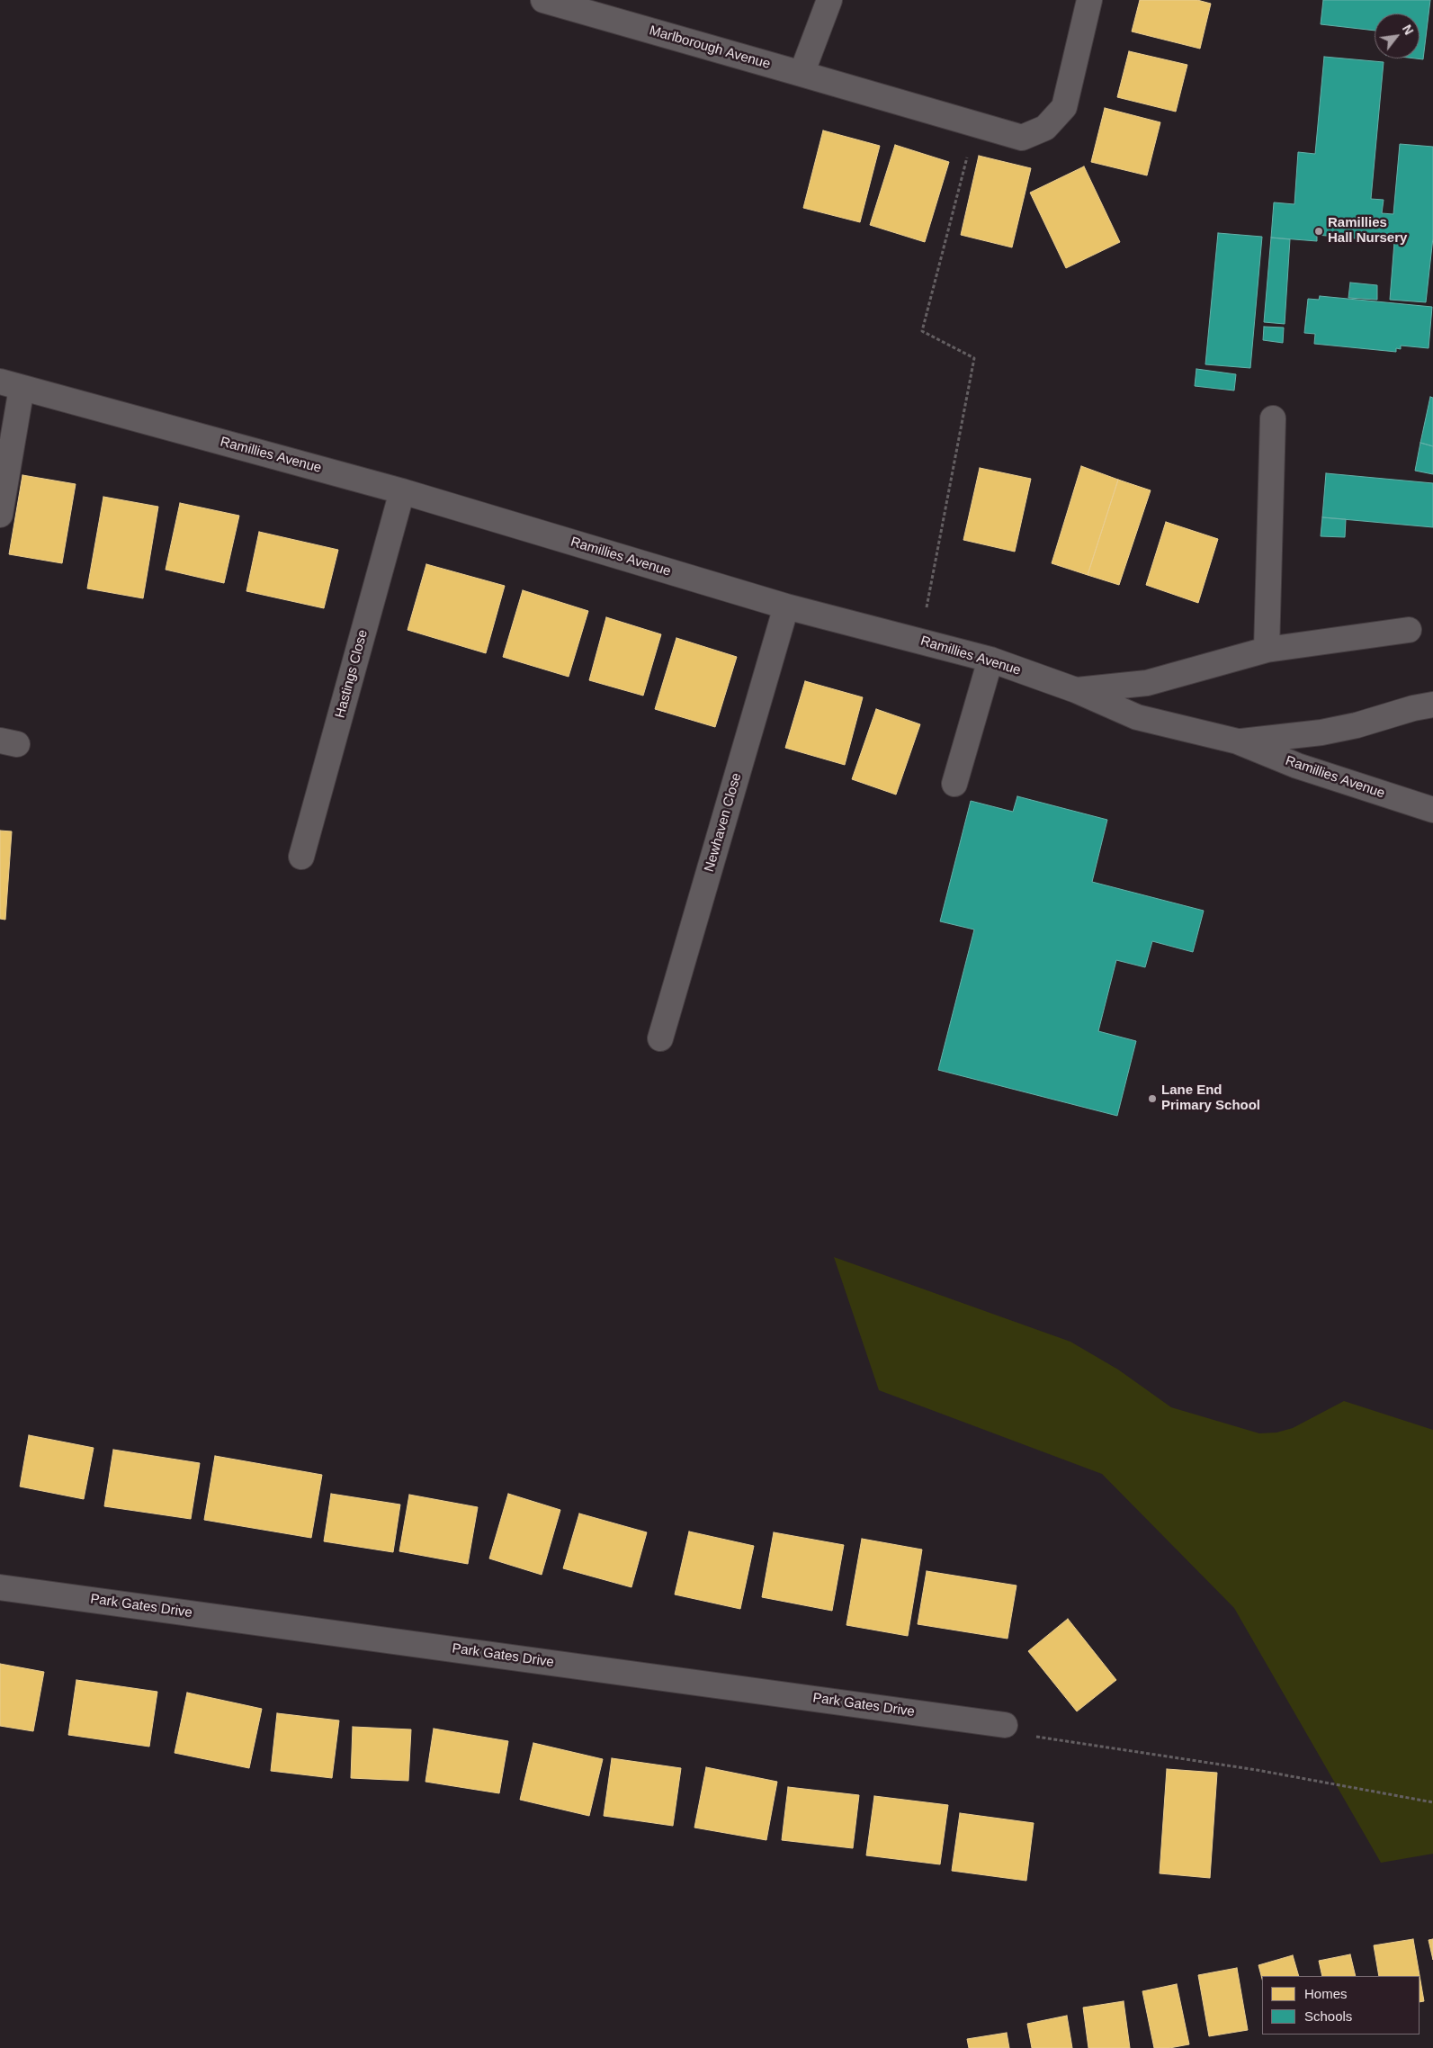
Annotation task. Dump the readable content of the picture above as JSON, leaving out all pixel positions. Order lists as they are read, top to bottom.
{
  "streets": {
    "street": [
      "Marlborough Avenue",
      "Ramillies Avenue",
      "Hastings Close",
      "Newhaven Close",
      "Park Gates Drive"
    ]
  },
  "crossings": [
    ["Ramillies Avenue", "Hastings Close"],
    ["Ramillies Avenue", "Newhaven Close"]
  ],
  "places": ["Ramillies Hall Nursery", "Lane End Primary School"],
  "legend": ["Homes", "Schools"],
  "north": "top right"
}
